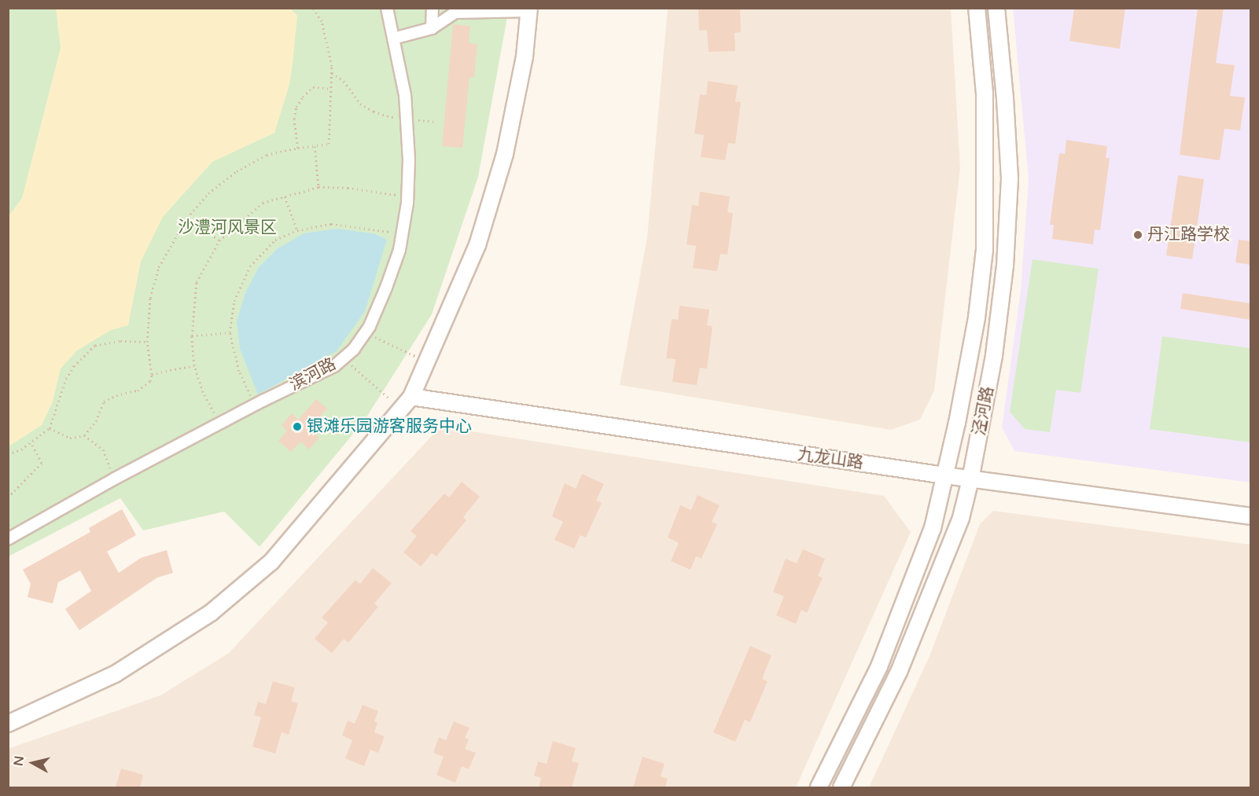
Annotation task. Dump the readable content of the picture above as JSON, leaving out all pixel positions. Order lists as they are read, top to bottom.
{
  "streets": {
    "street": ["滨河路", "泾河路", "九龙山路"]
  },
  "crossings": [
    ["泾河路", "九龙山路"]
  ],
  "parks": ["沙澧河风景区"],
  "places": ["丹江路学校", "银滩乐园游客服务中心"],
  "north": "left"
}
